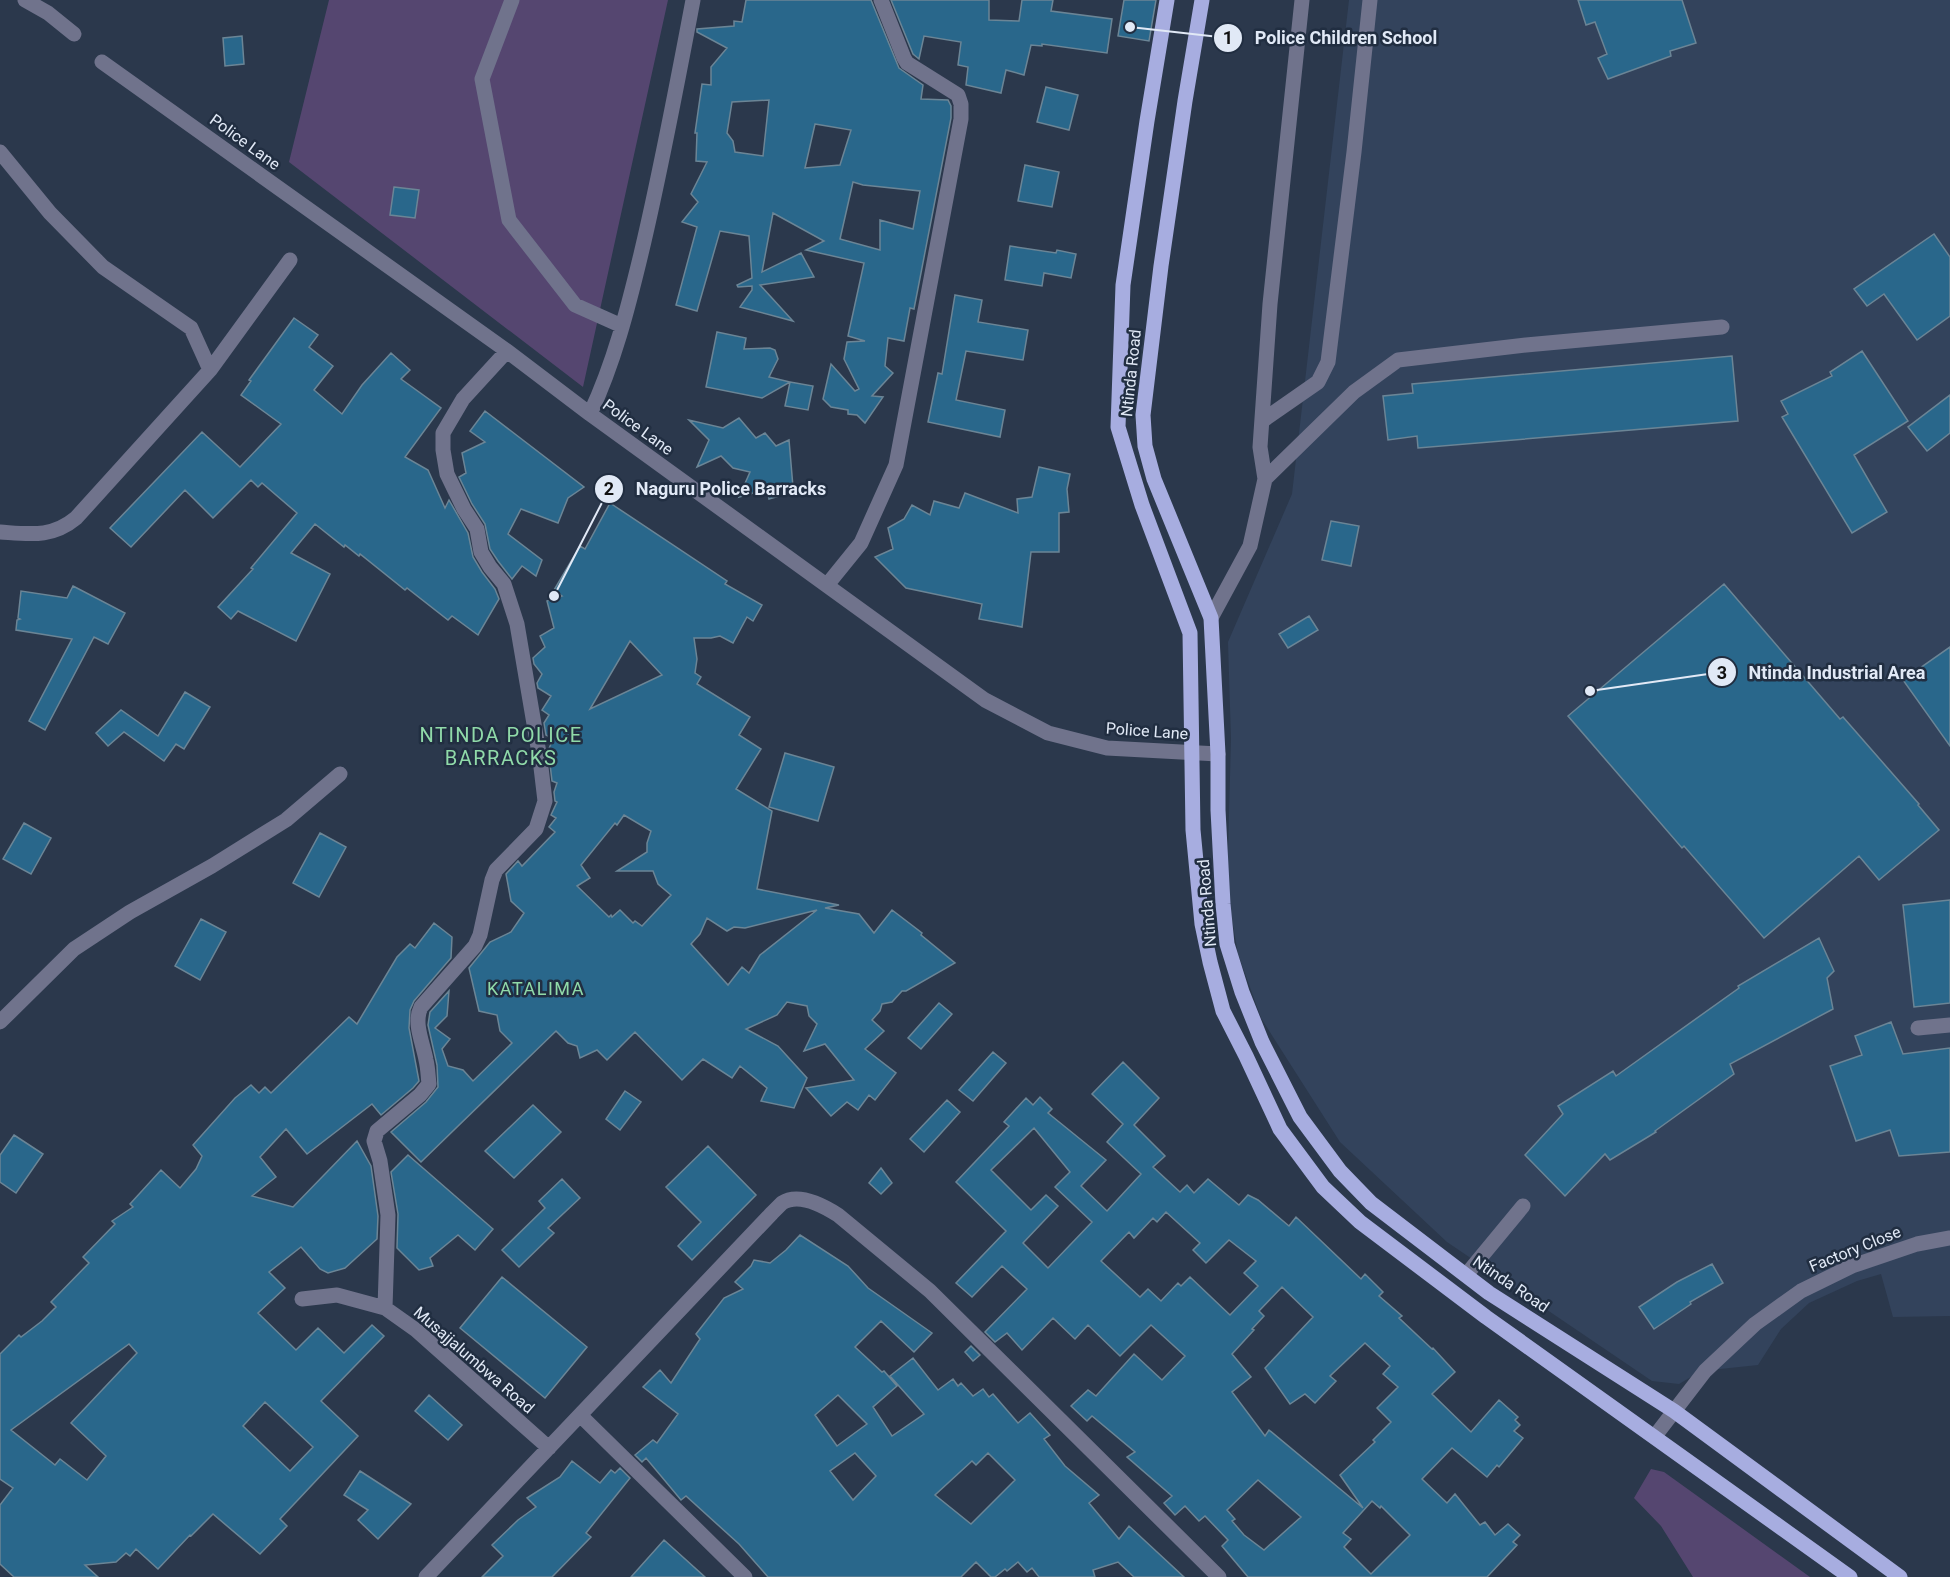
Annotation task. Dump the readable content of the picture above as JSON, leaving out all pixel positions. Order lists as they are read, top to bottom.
{
  "streets": {
    "main road": ["Ntinda Road"],
    "street": ["Police Lane", "Factory Close", "Musajjalumbwa Road"]
  },
  "crossings": [
    ["Police Lane", "Ntinda Road"],
    ["Ntinda Road", "Factory Close"]
  ],
  "districts": ["NTINDA POLICE BARRACKS", "KATALIMA"],
  "places": ["Police Children School", "Naguru Police Barracks", "Ntinda Industrial Area"]
}
